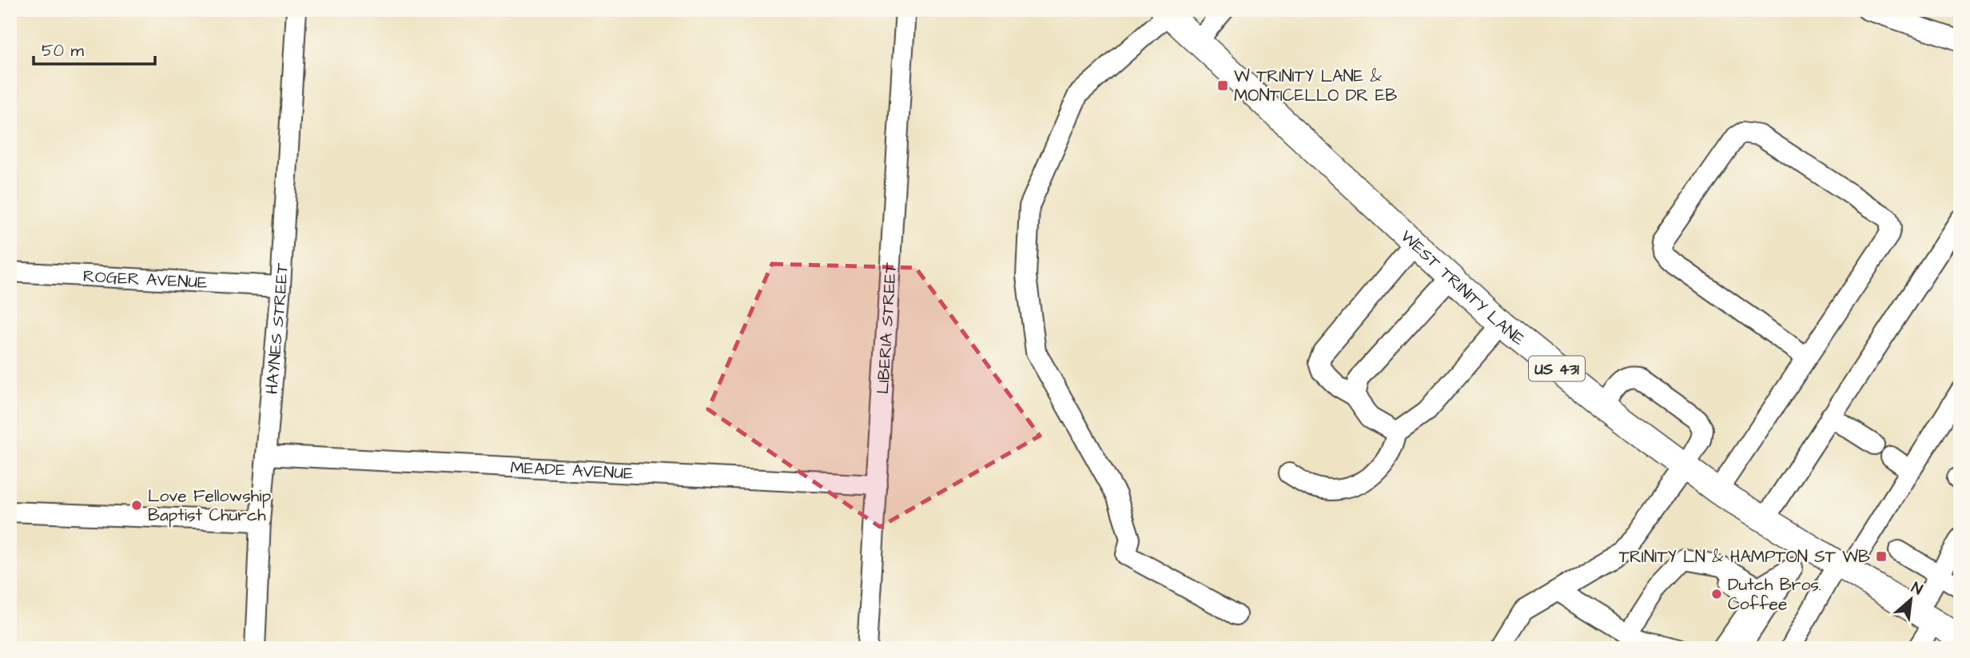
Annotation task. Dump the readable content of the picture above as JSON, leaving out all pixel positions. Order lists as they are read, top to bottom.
{
  "streets": {
    "main road": ["WEST TRINITY LANE", "US 431"],
    "street": [
      "ROGER AVENUE",
      "HAYNES STREET",
      "LIBERIA STREET",
      "MEADE AVENUE"
    ]
  },
  "crossings": [
    ["ROGER AVENUE", "HAYNES STREET"],
    ["HAYNES STREET", "MEADE AVENUE"],
    ["LIBERIA STREET", "MEADE AVENUE"]
  ],
  "places": {
    "transit": ["W TRINITY LANE & MONTICELLO DR EB", "TRINITY LN & HAMPTON ST WB"],
    "other": ["Love Fellowship Baptist Church", "Dutch Bros. Coffee"]
  },
  "scale_bar": "50 m",
  "north": "top right"
}
